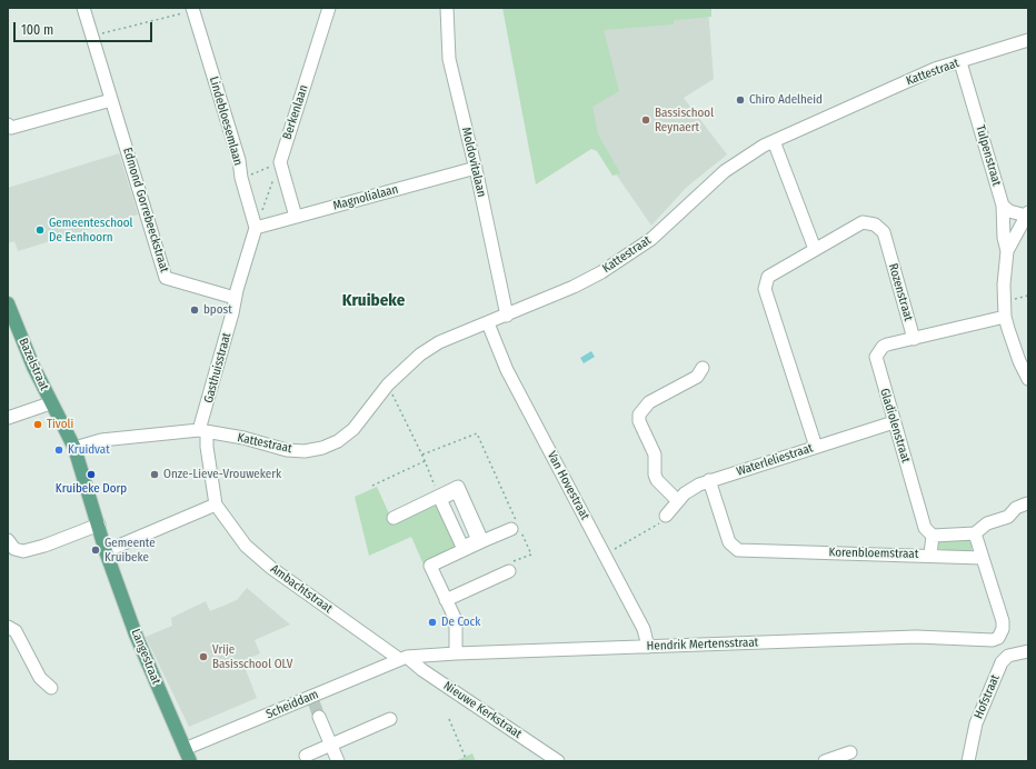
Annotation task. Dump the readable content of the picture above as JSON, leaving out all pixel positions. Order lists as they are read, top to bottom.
{
  "streets": {
    "main road": ["Bazelstraat", "Langestraat"],
    "street": [
      "Kattestraat",
      "Berkenlaan",
      "Lindebloesemlaan",
      "Tulpenstraat",
      "Moldovitalaan",
      "Magnolialaan",
      "Edmond Gorrebeeckstraat",
      "Rozenstraat",
      "Gasthuisstraat",
      "Gladiolenstraat",
      "Waterleliestraat",
      "Van Hovestraat",
      "Korenbloemstraat",
      "Ambachtstraat",
      "Hendrik Mertensstraat",
      "Hofstraat",
      "Scheiddam",
      "Nieuwe Kerkstraat"
    ]
  },
  "crossings": [
    ["Kattestraat", "Tulpenstraat"],
    ["Kattestraat", "Moldovitalaan"],
    ["Kattestraat", "Bazelstraat"],
    ["Kattestraat", "Gasthuisstraat"],
    ["Kattestraat", "Van Hovestraat"],
    ["Kattestraat", "Langestraat"],
    ["Lindebloesemlaan", "Magnolialaan"],
    ["Lindebloesemlaan", "Gasthuisstraat"],
    ["Moldovitalaan", "Magnolialaan"],
    ["Magnolialaan", "Gasthuisstraat"],
    ["Edmond Gorrebeeckstraat", "Gasthuisstraat"],
    ["Rozenstraat", "Gladiolenstraat"],
    ["Rozenstraat", "Waterleliestraat"],
    ["Bazelstraat", "Langestraat"],
    ["Gasthuisstraat", "Ambachtstraat"],
    ["Gladiolenstraat", "Waterleliestraat"],
    ["Waterleliestraat", "Korenbloemstraat"],
    ["Van Hovestraat", "Hendrik Mertensstraat"],
    ["Ambachtstraat", "Hendrik Mertensstraat"],
    ["Ambachtstraat", "Scheiddam"],
    ["Ambachtstraat", "Nieuwe Kerkstraat"],
    ["Hendrik Mertensstraat", "Scheiddam"],
    ["Hendrik Mertensstraat", "Nieuwe Kerkstraat"],
    ["Langestraat", "Scheiddam"],
    ["Scheiddam", "Nieuwe Kerkstraat"]
  ],
  "districts": ["Kruibeke"],
  "places": [
    "Chiro Adelheid",
    "Bassischool Reynaert",
    "Gemeenteschool De Eenhoorn",
    "bpost",
    "Tivoli",
    "Kruidvat",
    "Kruibeke Dorp",
    "Onze-Lieve-Vrouwekerk",
    "Gemeente Kruibeke",
    "De Cock",
    "Vrije Basisschool OLV"
  ],
  "scale_bar": "100 m"
}
